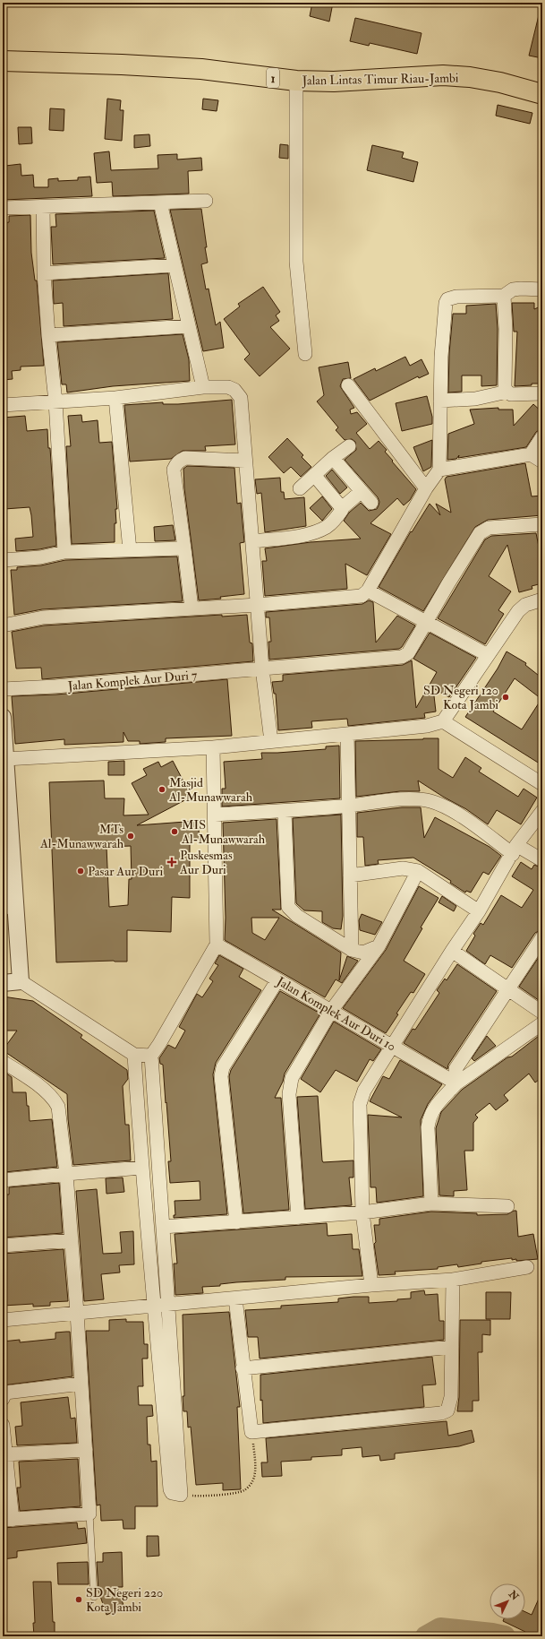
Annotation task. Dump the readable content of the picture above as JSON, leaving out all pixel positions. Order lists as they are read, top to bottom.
{
  "streets": {
    "highway": ["1", "Jalan Lintas Timur Riau-Jambi"],
    "street": ["Jalan Komplek Aur Duri 7", "Jalan Komplek Aur Duri 10"]
  },
  "places": {
    "other": [
      "SD Negeri 120 Kota Jambi",
      "Masjid Al-Munawwarah",
      "MIS Al-Munawwarah",
      "MTs Al-Munawwarah",
      "Pasar Aur Duri",
      "SD Negeri 220 Kota Jambi"
    ],
    "health": ["Puskesmas Aur Duri"]
  },
  "north": "top right"
}
